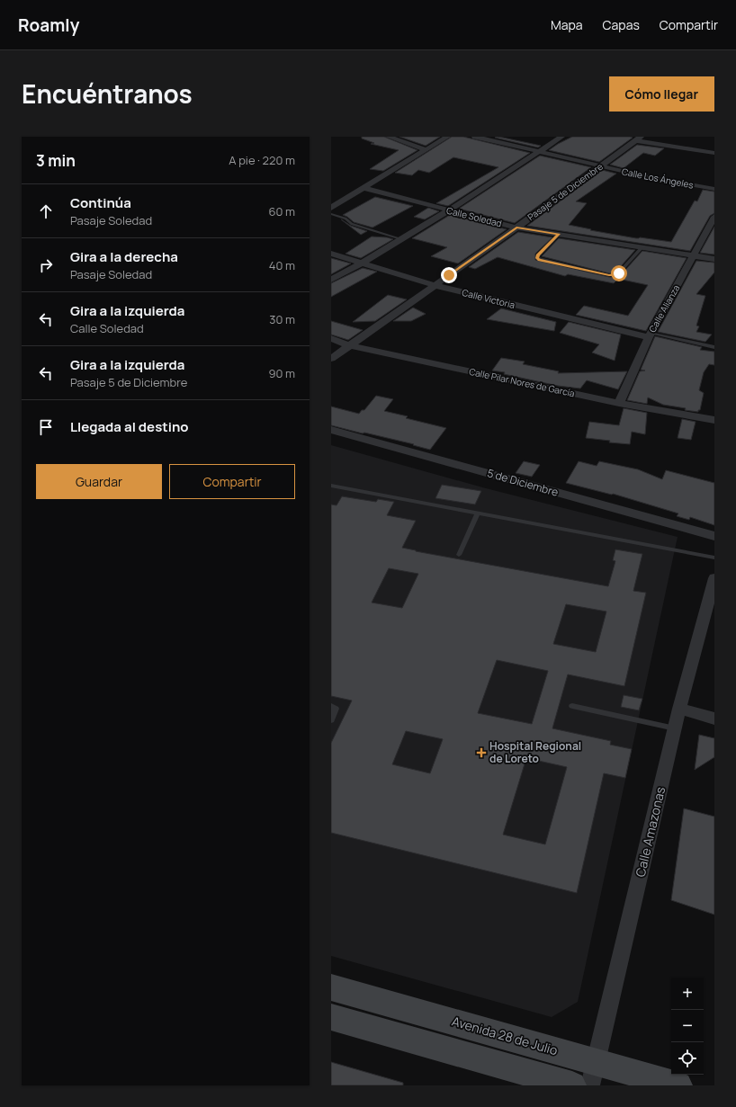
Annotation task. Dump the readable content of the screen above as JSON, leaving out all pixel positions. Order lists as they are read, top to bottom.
{
  "streets": {
    "main road": ["Avenida 28 de Julio"],
    "street": [
      "Calle Los Ángeles",
      "Pasaje 5 de Diciembre",
      "Calle Soledad",
      "Calle Victoria",
      "Calle Alianza",
      "Calle Pilar Nores de García",
      "5 de Diciembre",
      "Calle Amazonas"
    ]
  },
  "crossings": [
    ["Calle Los Ángeles", "Pasaje 5 de Diciembre"],
    ["Pasaje 5 de Diciembre", "Calle Soledad"],
    ["Pasaje 5 de Diciembre", "Calle Victoria"],
    ["Pasaje 5 de Diciembre", "Calle Pilar Nores de García"],
    ["Calle Soledad", "Calle Alianza"],
    ["Calle Victoria", "Calle Alianza"],
    ["Calle Alianza", "Calle Pilar Nores de García"],
    ["Calle Amazonas", "Avenida 28 de Julio"]
  ],
  "places": {
    "health": ["Hospital Regional de Loreto"]
  },
  "page": {
    "header": "Roamly",
    "nav": ["Mapa", "Capas", "Compartir"],
    "title": "Encuéntranos",
    "buttons": [
      "Cómo llegar",
      ["Guardar", "Compartir"]
    ],
    "heading": ["3 min", "A pie · 220 m"],
    "list": [
      ["Continúa", "Pasaje Soledad", "60 m"],
      ["Gira a la derecha", "Pasaje Soledad", "40 m"],
      ["Gira a la izquierda", "Calle Soledad", "30 m"],
      ["Gira a la izquierda", "Pasaje 5 de Diciembre", "90 m"],
      "Llegada al destino"
    ],
    "map_buttons": ["+", "−"]
  }
}
